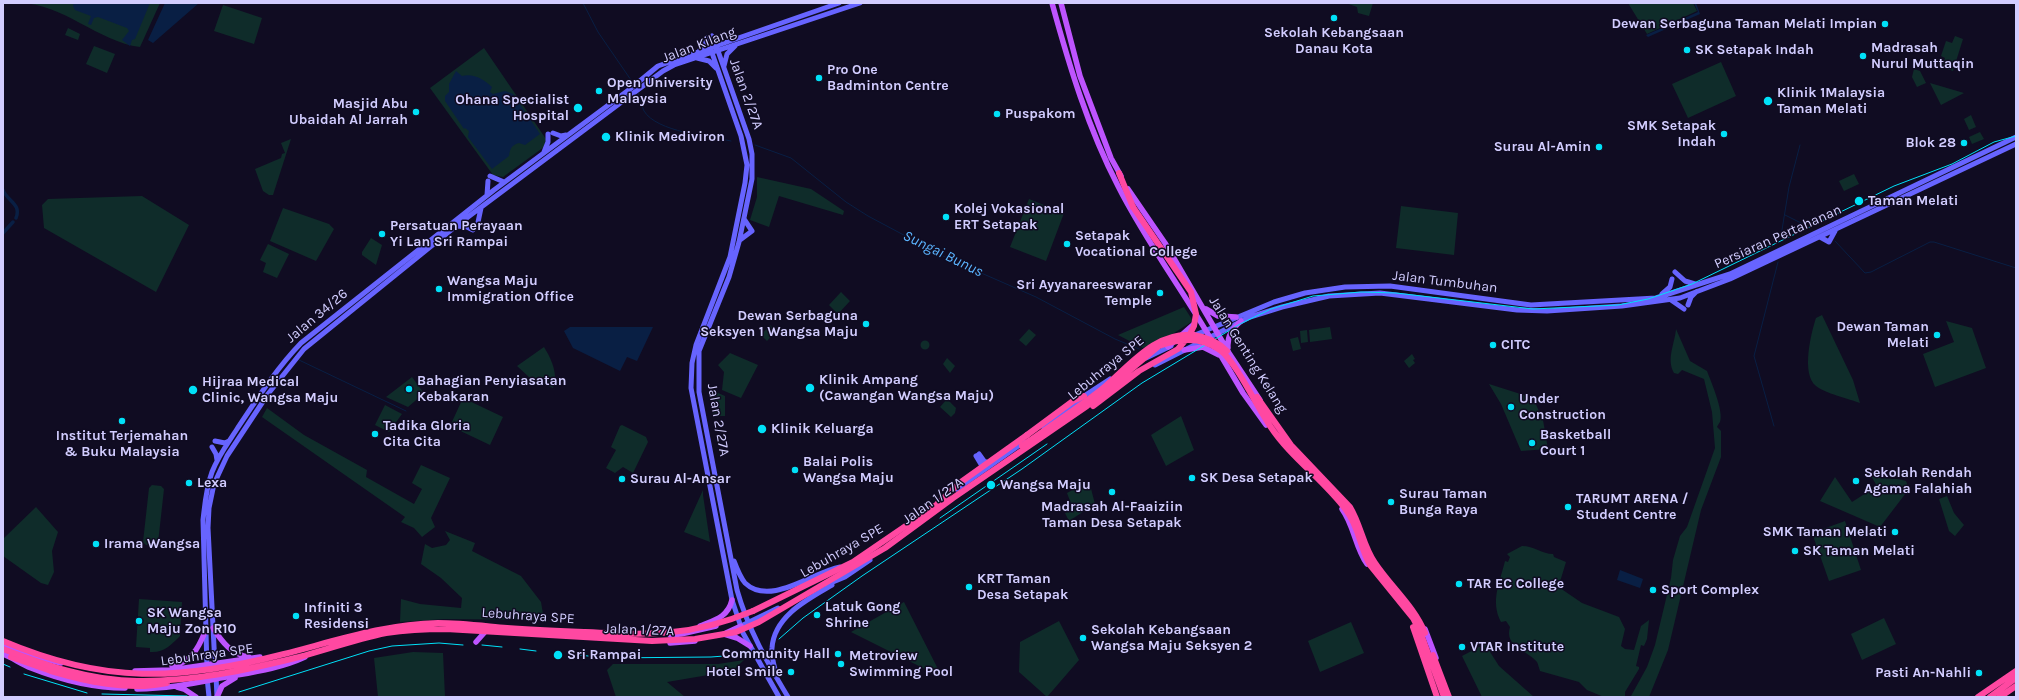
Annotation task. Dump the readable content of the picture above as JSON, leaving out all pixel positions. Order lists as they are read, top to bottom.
{
  "streets": {
    "highway": ["Lebuhraya SPE"],
    "main road": [
      "Jalan Kilang",
      "Jalan 2/27A",
      "Persiaran Pertahanan",
      "Jalan Tumbuhan",
      "Jalan 34/26",
      "Jalan Genting Kelang",
      "Jalan 1/27A"
    ]
  },
  "crossings": [
    ["Jalan Kilang", "Jalan 2/27A"],
    ["Jalan Kilang", "Jalan 34/26"],
    ["Jalan 2/27A", "Jalan 1/27A"],
    ["Persiaran Pertahanan", "Jalan Tumbuhan"],
    ["Jalan Tumbuhan", "Jalan Genting Kelang"],
    ["Jalan Tumbuhan", "Jalan 1/27A"],
    ["Jalan 34/26", "Lebuhraya SPE"],
    ["Jalan 34/26", "Jalan 1/27A"],
    ["Jalan Genting Kelang", "Lebuhraya SPE"],
    ["Jalan Genting Kelang", "Jalan 1/27A"]
  ],
  "water": ["Sungai Bunus"],
  "places": [
    "Sekolah Kebangsaan Danau Kota",
    "Dewan Serbaguna Taman Melati Impian",
    "SK Setapak Indah",
    "Madrasah Nurul Muttaqin",
    "Pro One Badminton Centre",
    "Open University Malaysia",
    "Klinik 1Malaysia Taman Melati",
    "Ohana Specialist Hospital",
    "Masjid Abu Ubaidah Al Jarrah",
    "Puspakom",
    "SMK Setapak Indah",
    "Klinik Mediviron",
    "Blok 28",
    "Surau Al-Amin",
    "Taman Melati",
    "Kolej Vokasional ERT Setapak",
    "Persatuan Perayaan Yi Lan Sri Rampai",
    "Setapak Vocational College",
    "Wangsa Maju Immigration Office",
    "Sri Ayyanareeswarar Temple",
    "Dewan Serbaguna Seksyen 1 Wangsa Maju",
    "Dewan Taman Melati",
    "CITC",
    "Klinik Ampang (Cawangan Wangsa Maju)",
    "Bahagian Penyiasatan Kebakaran",
    "Hijraa Medical Clinic, Wangsa Maju",
    "Under Construction",
    "Institut Terjemahan & Buku Malaysia",
    "Klinik Keluarga",
    "Tadika Gloria Cita Cita",
    "Basketball Court 1",
    "Balai Polis Wangsa Maju",
    "SK Desa Setapak",
    "Surau Al-Ansar",
    "Sekolah Rendah Agama Falahiah",
    "Lexa",
    "Wangsa Maju",
    "Madrasah Al-Faaiziin Taman Desa Setapak",
    "Surau Taman Bunga Raya",
    "TARUMT ARENA / Student Centre",
    "SMK Taman Melati",
    "Irama Wangsa",
    "SK Taman Melati",
    "TAR EC College",
    "KRT Taman Desa Setapak",
    "Sport Complex",
    "Latuk Gong Shrine",
    "Infiniti 3 Residensi",
    "SK Wangsa Maju Zon R10",
    "Sekolah Kebangsaan Wangsa Maju Seksyen 2",
    "VTAR Institute",
    "Community Hall",
    "Sri Rampai",
    "Metroview Swimming Pool",
    "Hotel Smile",
    "Pasti An-Nahli"
  ]
}
